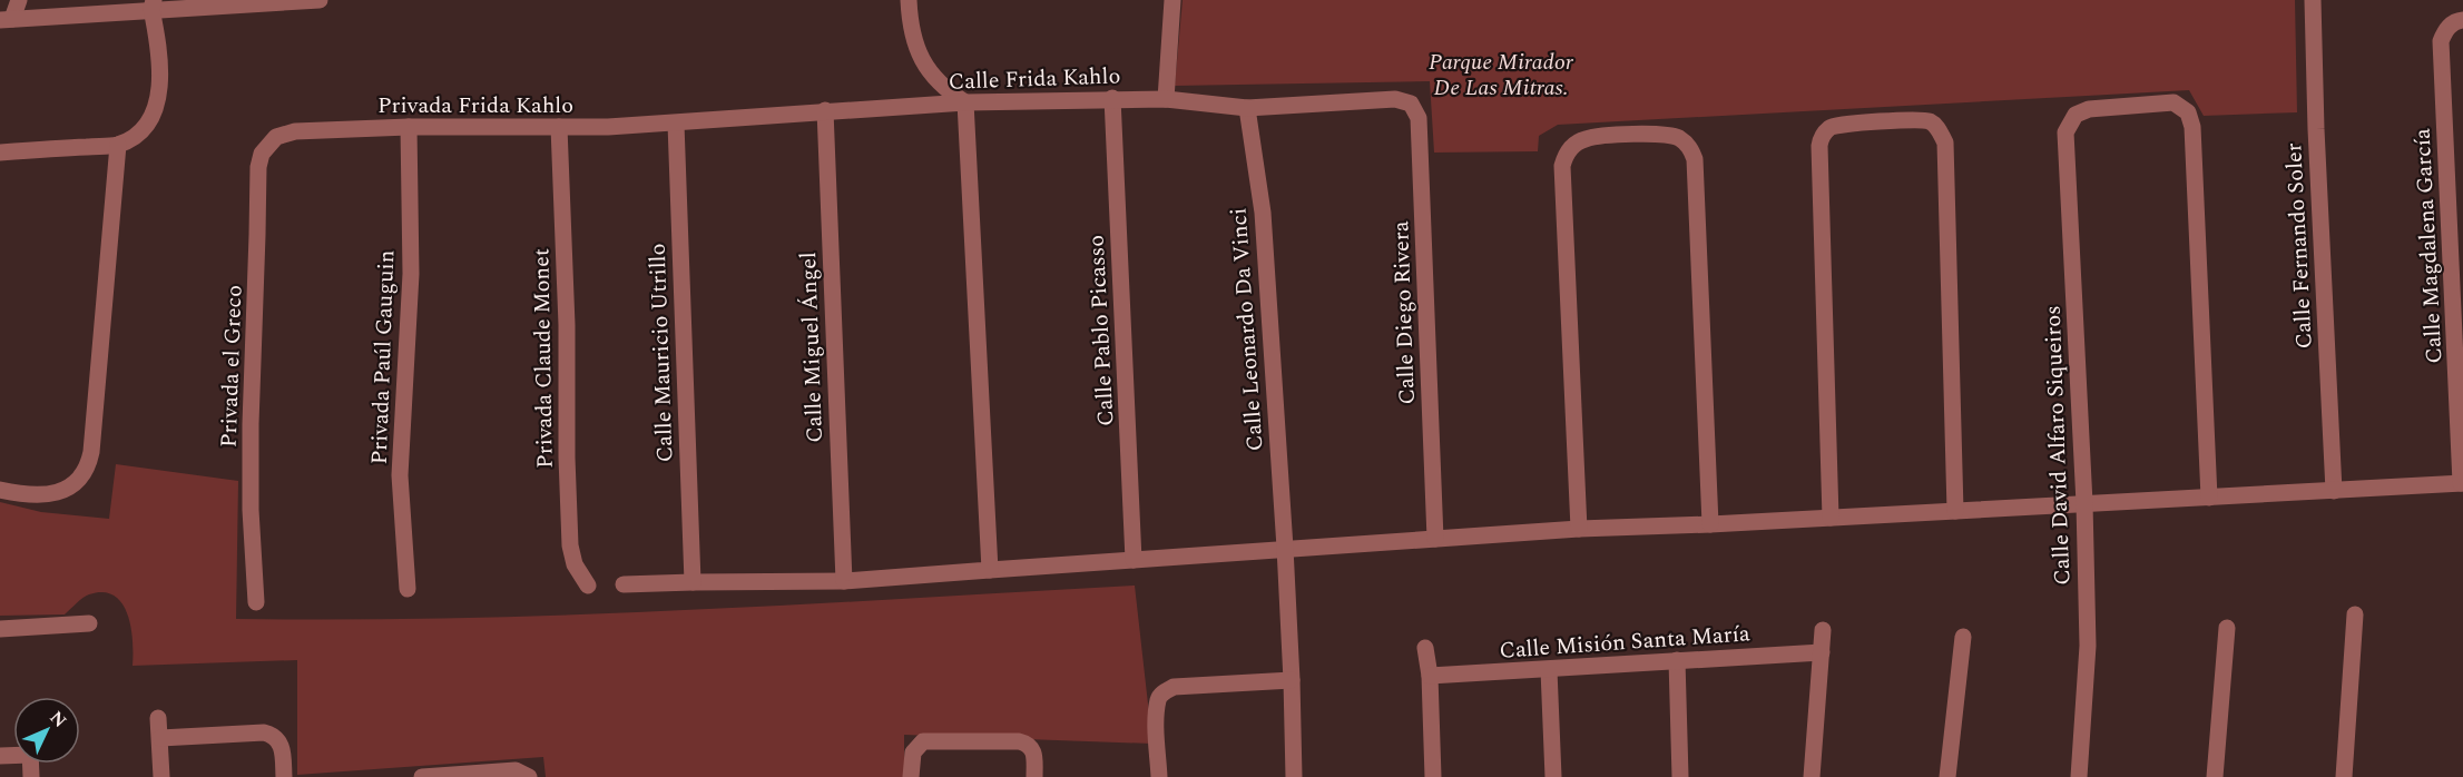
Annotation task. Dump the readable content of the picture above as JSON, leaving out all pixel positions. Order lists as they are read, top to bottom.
{
  "streets": {
    "street": [
      "Calle Frida Kahlo",
      "Privada Frida Kahlo",
      "Calle Fernando Soler",
      "Calle Magdalena García",
      "Calle Diego Rivera",
      "Calle Leonardo Da Vinci",
      "Calle Pablo Picasso",
      "Calle Miguel Ángel",
      "Calle Mauricio Utrillo",
      "Privada Paúl Gauguin",
      "Privada Claude Monet",
      "Privada el Greco",
      "Calle David Alfaro Siqueiros",
      "Calle Misión Santa María"
    ]
  },
  "crossings": [
    ["Calle Frida Kahlo", "Privada Frida Kahlo"],
    ["Calle Frida Kahlo", "Calle Diego Rivera"],
    ["Calle Frida Kahlo", "Calle Leonardo Da Vinci"],
    ["Calle Frida Kahlo", "Calle Pablo Picasso"],
    ["Calle Frida Kahlo", "Calle Miguel Ángel"],
    ["Calle Frida Kahlo", "Calle Mauricio Utrillo"],
    ["Privada Frida Kahlo", "Calle Mauricio Utrillo"],
    ["Privada Frida Kahlo", "Privada Paúl Gauguin"],
    ["Privada Frida Kahlo", "Privada Claude Monet"],
    ["Privada Frida Kahlo", "Privada el Greco"]
  ],
  "parks": ["Parque Mirador De Las Mitras."],
  "north": "top right"
}
